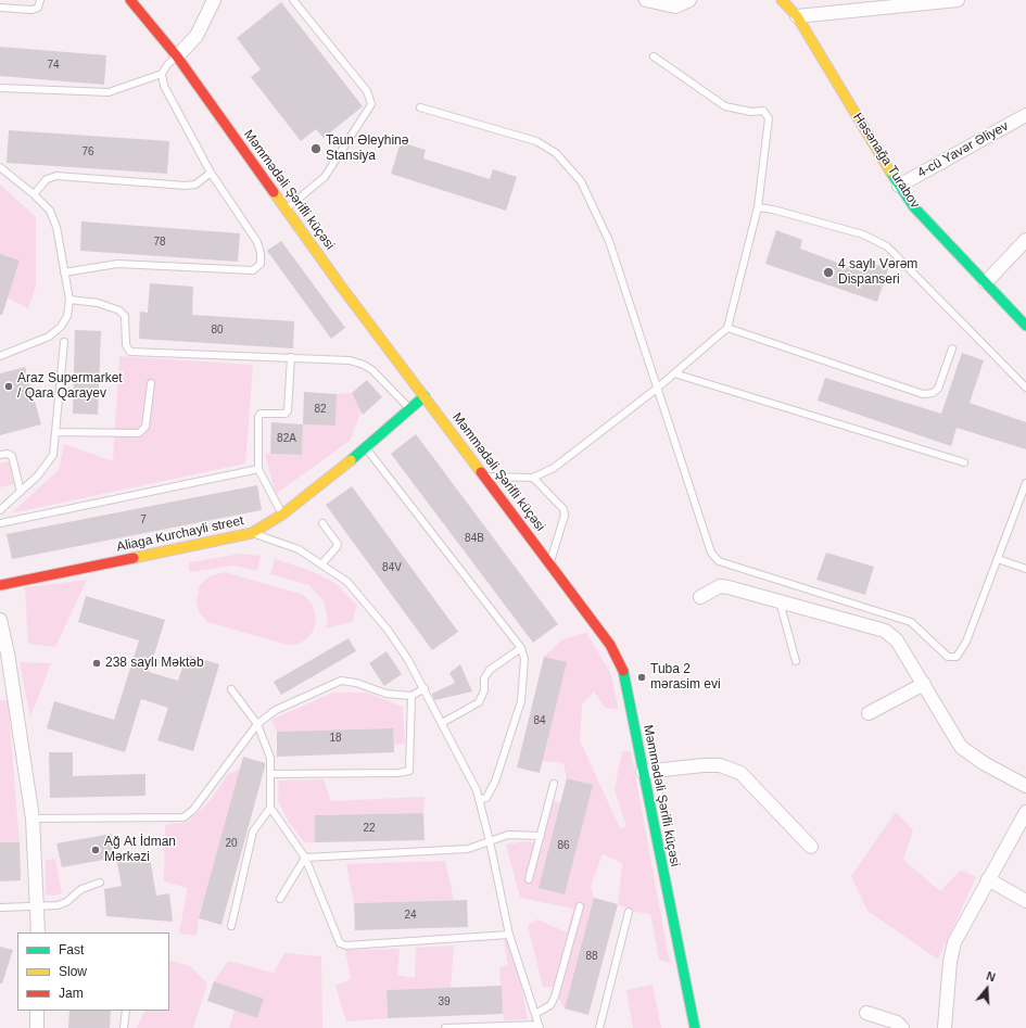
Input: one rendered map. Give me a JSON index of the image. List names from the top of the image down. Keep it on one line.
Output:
{"streets":{"street":["4-cü Yavər Əliyev","Həsənağa Turabov","Məmmədəli Şərifli küçəsi","Aliaga Kurchayli street"]},"crossings":[["4-cü Yavər Əliyev","Həsənağa Turabov"],["Məmmədəli Şərifli küçəsi","Aliaga Kurchayli street"]],"places":["Taun Əleyhinə Stansiya","4 saylı Vərəm Dispanseri","Araz Supermarket / Qara Qarayev","238 saylı Məktəb","Tuba 2 mərasim evi","Ağ At İdman Mərkəzi"],"house_numbers":["74","76","78","80","82","82A","7","84B","84V","84","18","22","20","86","24","88","39"],"legend":["Fast","Slow","Jam"],"north":"top"}
